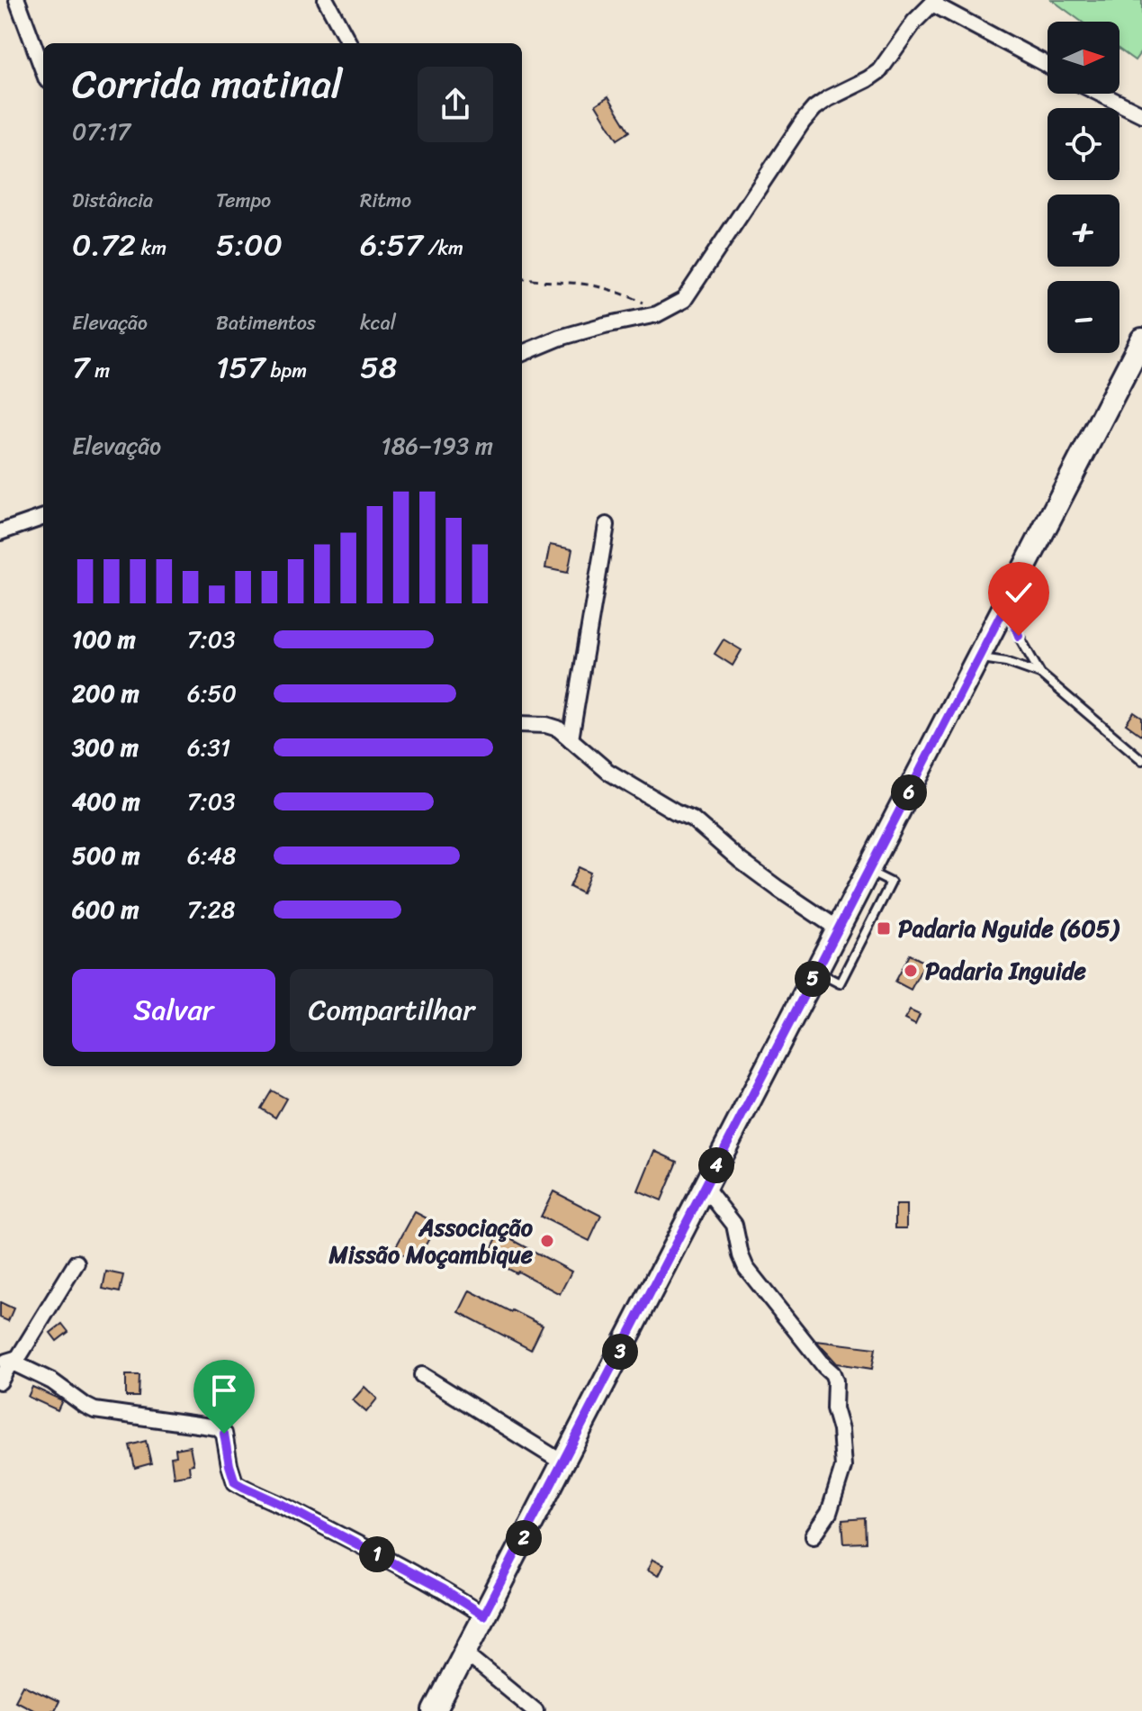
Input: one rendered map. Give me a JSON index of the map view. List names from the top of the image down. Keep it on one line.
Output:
{"places":{"transit":["Padaria Nguide (605)"],"other":["Padaria Inguide","Associação Missão Moçambique"]},"north":"right","page":{"map_buttons":["+","−"],"heading":["Corrida matinal","07:17"],"stats":[["Distância","0.72 km"],["Tempo","5:00"],["Ritmo","6:57 /km"],["Elevação","7 m"],["Batimentos","157 bpm"],["kcal","58"]],"chart":["Elevação","186–193 m"],"list":[{"name":"100 m","note":"7:03"},{"name":"200 m","note":"6:50"},{"name":"300 m","note":"6:31"},{"name":"400 m","note":"7:03"},{"name":"500 m","note":"6:48"},{"name":"600 m","note":"7:28"}],"pins":["6","5","4","3","2","1"],"buttons":["Salvar","Compartilhar"]}}
